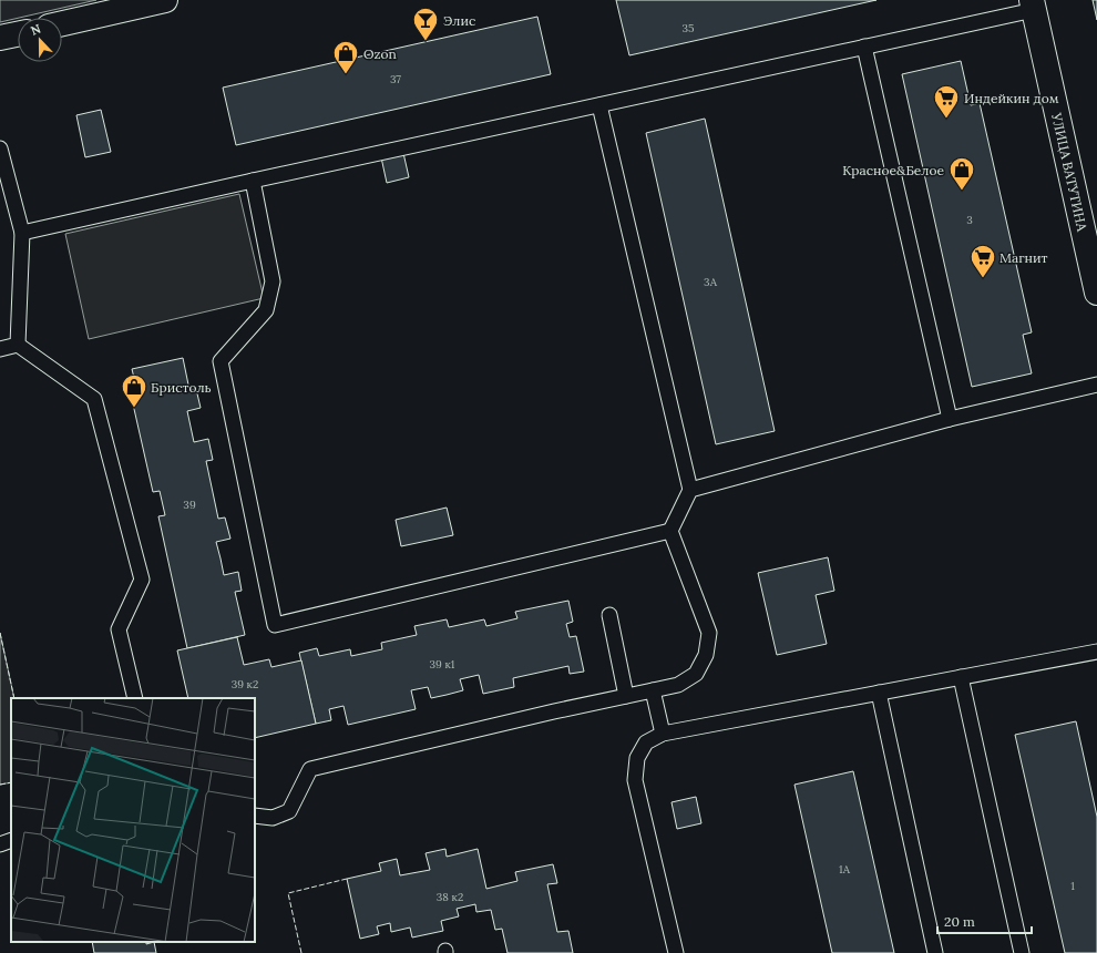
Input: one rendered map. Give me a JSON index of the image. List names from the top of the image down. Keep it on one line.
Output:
{"streets":{"street":["УЛИЦА ВАТУТИНА"]},"places":{"bar":["Элис"],"shop":["Ozon","Красное&Белое","Бристоль"],"supermarket":["Индейкин дом","Магнит"]},"house_numbers":["35","37","3","3А","39","39 к1","39 к2","1А","1","38 к2"],"scale_bar":"20 m","north":"top"}
